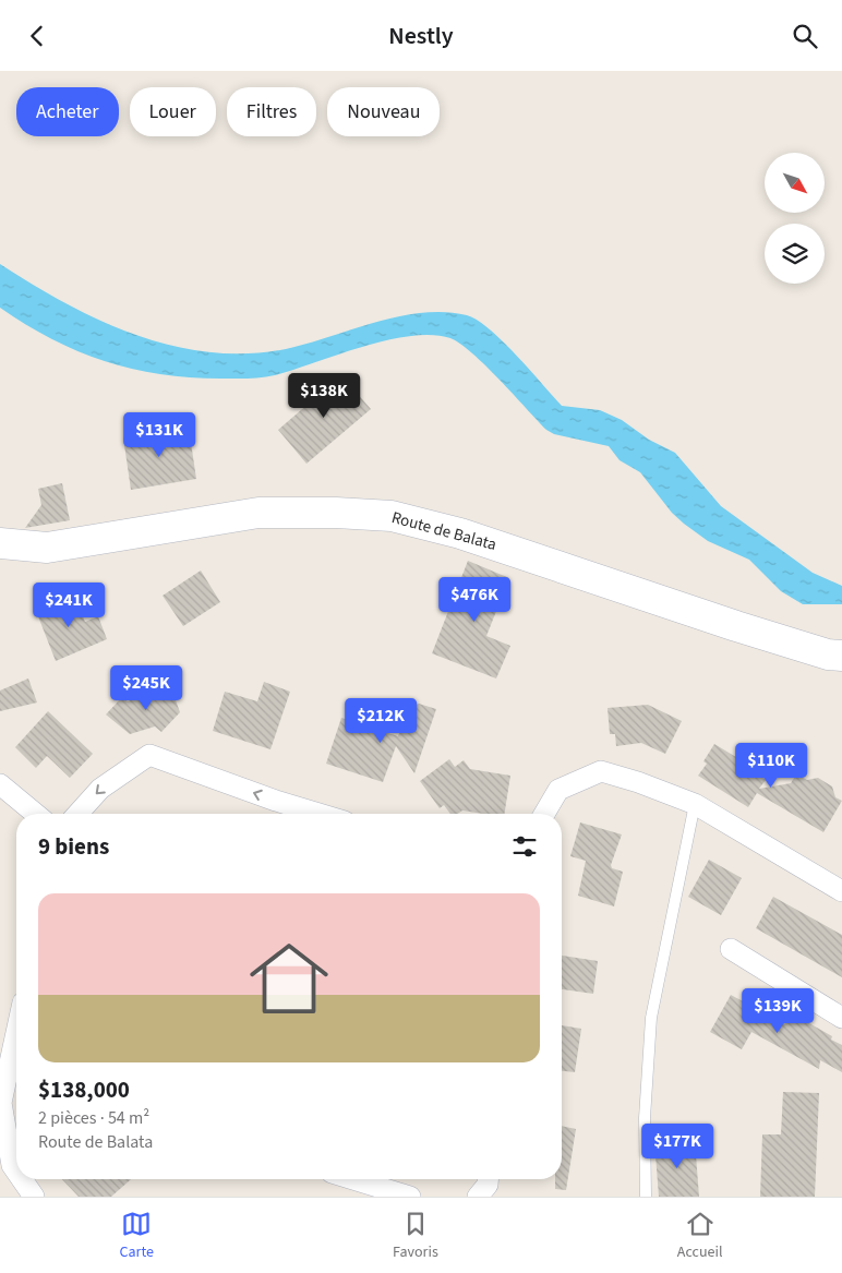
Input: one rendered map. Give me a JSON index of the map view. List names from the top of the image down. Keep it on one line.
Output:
{"streets":{"main road":["Route de Balata"]},"north":"bottom right","page":{"header":"Nestly","chip":["Acheter","Louer","Filtres","Nouveau"],"price":["$138K","$131K","$476K","$241K","$245K","$212K","$110K","$139K","$177K"],"heading":"9 biens","list":[{"name":"$138,000","note":"2 pièces · 54 m² · Route de Balata"}],"tabs":["Carte","Favoris","Accueil"]}}
